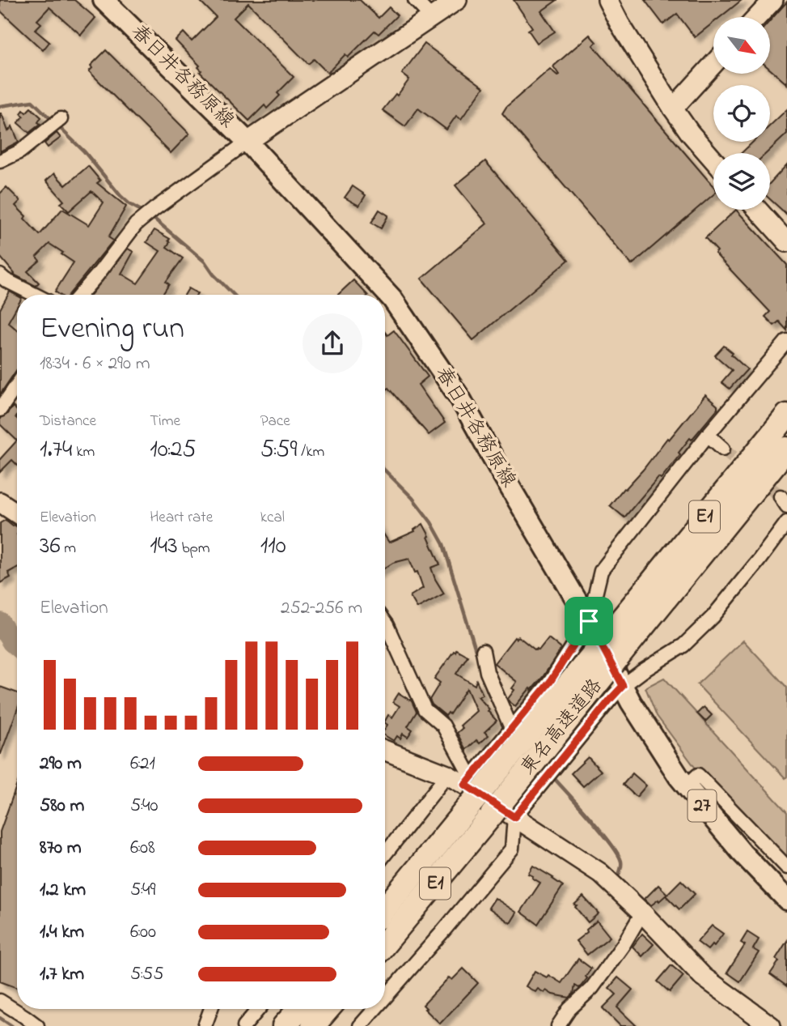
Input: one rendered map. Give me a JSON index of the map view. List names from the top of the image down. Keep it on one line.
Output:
{"streets":{"highway":["E1","東名高速道路"],"main road":["春日井各務原線","27"]},"north":"bottom right","page":{"heading":["Evening run","18:34 · 6 × 290 m"],"stats":[["Distance","1.74 km"],["Time","10:25"],["Pace","5:59 /km"],["Elevation","36 m"],["Heart rate","143 bpm"],["kcal","110"]],"chart":["Elevation","252–256 m"],"list":[{"name":"290 m","note":"6:21"},{"name":"580 m","note":"5:40"},{"name":"870 m","note":"6:08"},{"name":"1.2 km","note":"5:49"},{"name":"1.4 km","note":"6:00"},{"name":"1.7 km","note":"5:55"}]}}
